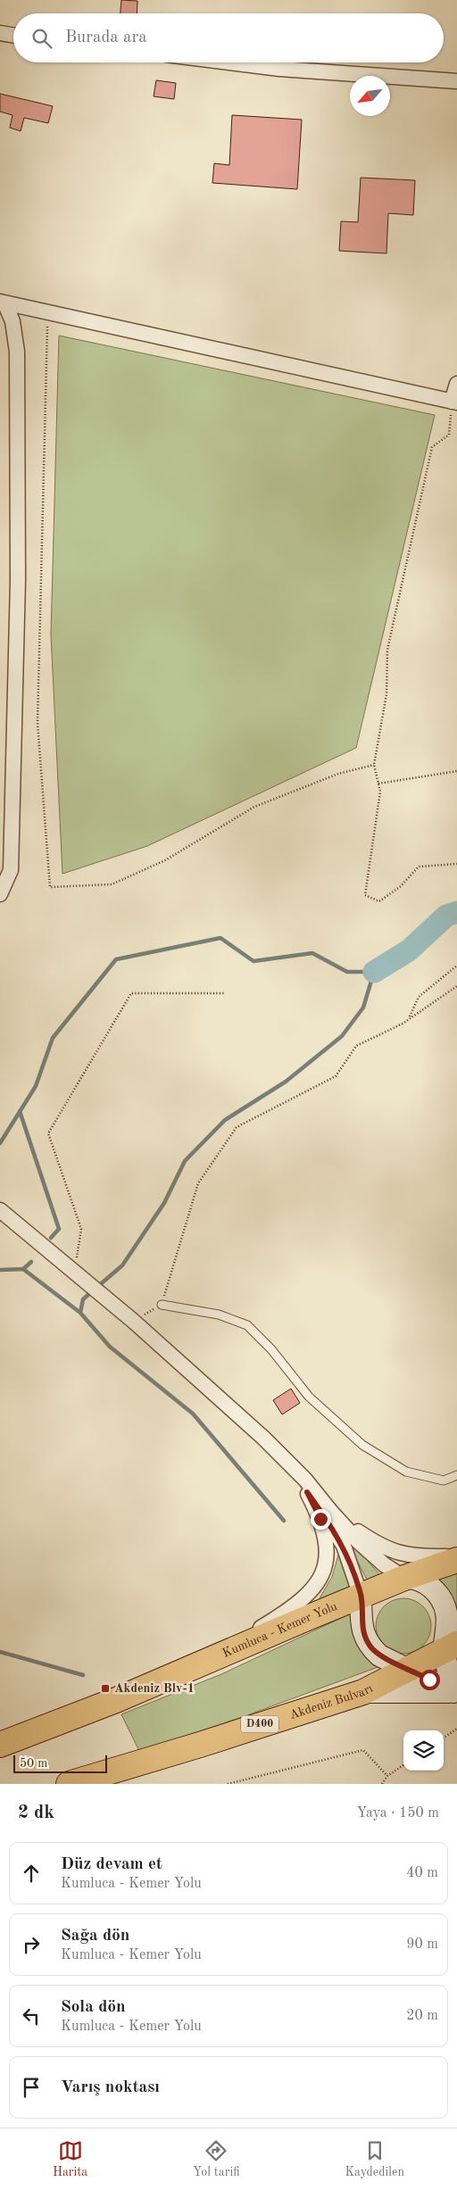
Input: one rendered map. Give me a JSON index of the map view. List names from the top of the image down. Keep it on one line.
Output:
{"streets":{"highway":["Kumluca - Kemer Yolu","Akdeniz Bulvarı","D400"]},"crossings":[["Kumluca - Kemer Yolu","Akdeniz Bulvarı"],["Kumluca - Kemer Yolu","D400"],["Akdeniz Bulvarı","D400"]],"places":{"transit":["Akdeniz Blv-1"]},"scale_bar":"50 m","north":"bottom left","page":{"search":"Burada ara","scale":"50 m","heading":["2 dk","Yaya · 150 m"],"list":[["Düz devam et","Kumluca - Kemer Yolu","40 m"],["Sağa dön","Kumluca - Kemer Yolu","90 m"],["Sola dön","Kumluca - Kemer Yolu","20 m"],"Varış noktası"],"nav":["Harita","Yol tarifi","Kaydedilen"]}}
